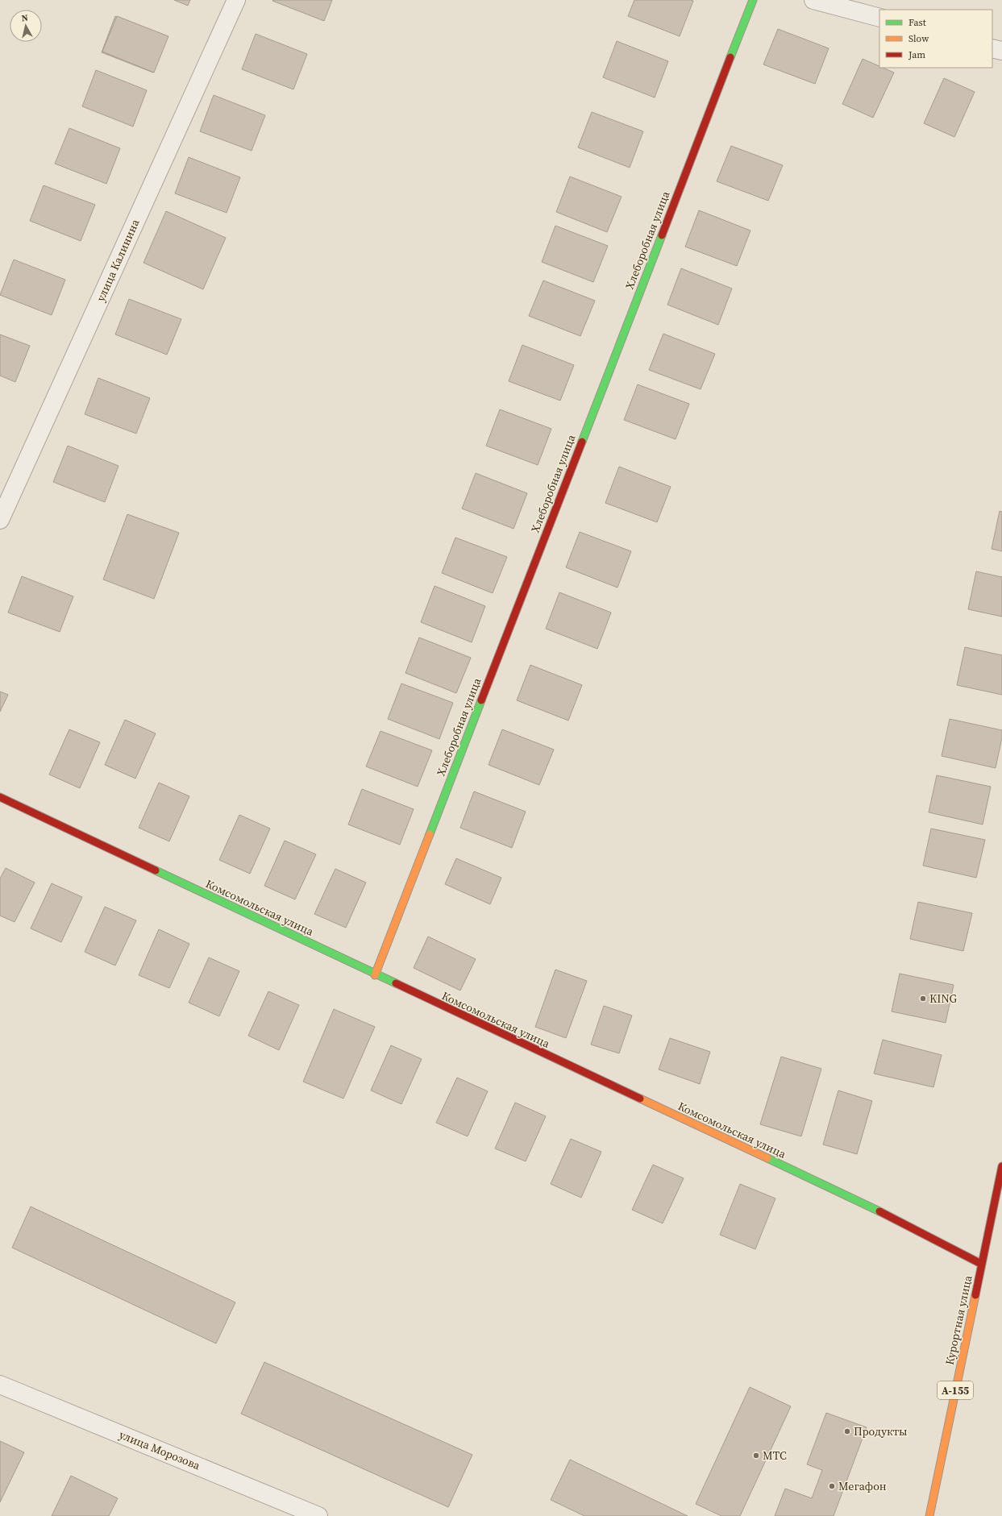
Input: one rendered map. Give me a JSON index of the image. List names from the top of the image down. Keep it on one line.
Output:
{"streets":{"street":["Хлеборобная улица","улица Калинина","Комсомольская улица","Курортная улица","А-155","улица Морозова"]},"crossings":[["Хлеборобная улица","Комсомольская улица"],["Комсомольская улица","Курортная улица"]],"places":["KING","Продукты","МТС","Мегафон"],"legend":["Fast","Slow","Jam"],"north":"top"}
